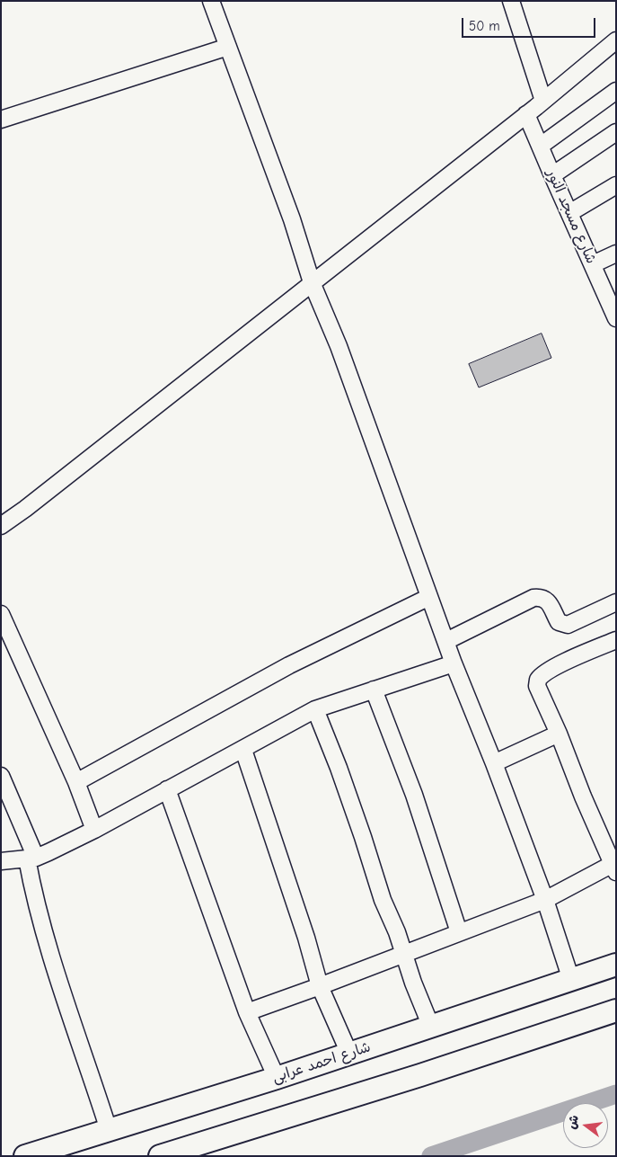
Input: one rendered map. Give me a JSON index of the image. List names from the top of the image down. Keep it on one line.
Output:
{"streets":{"main road":["شارع احمد عرابى"],"street":["شارع مسجد النور"]},"scale_bar":"50 m","north":"left"}
